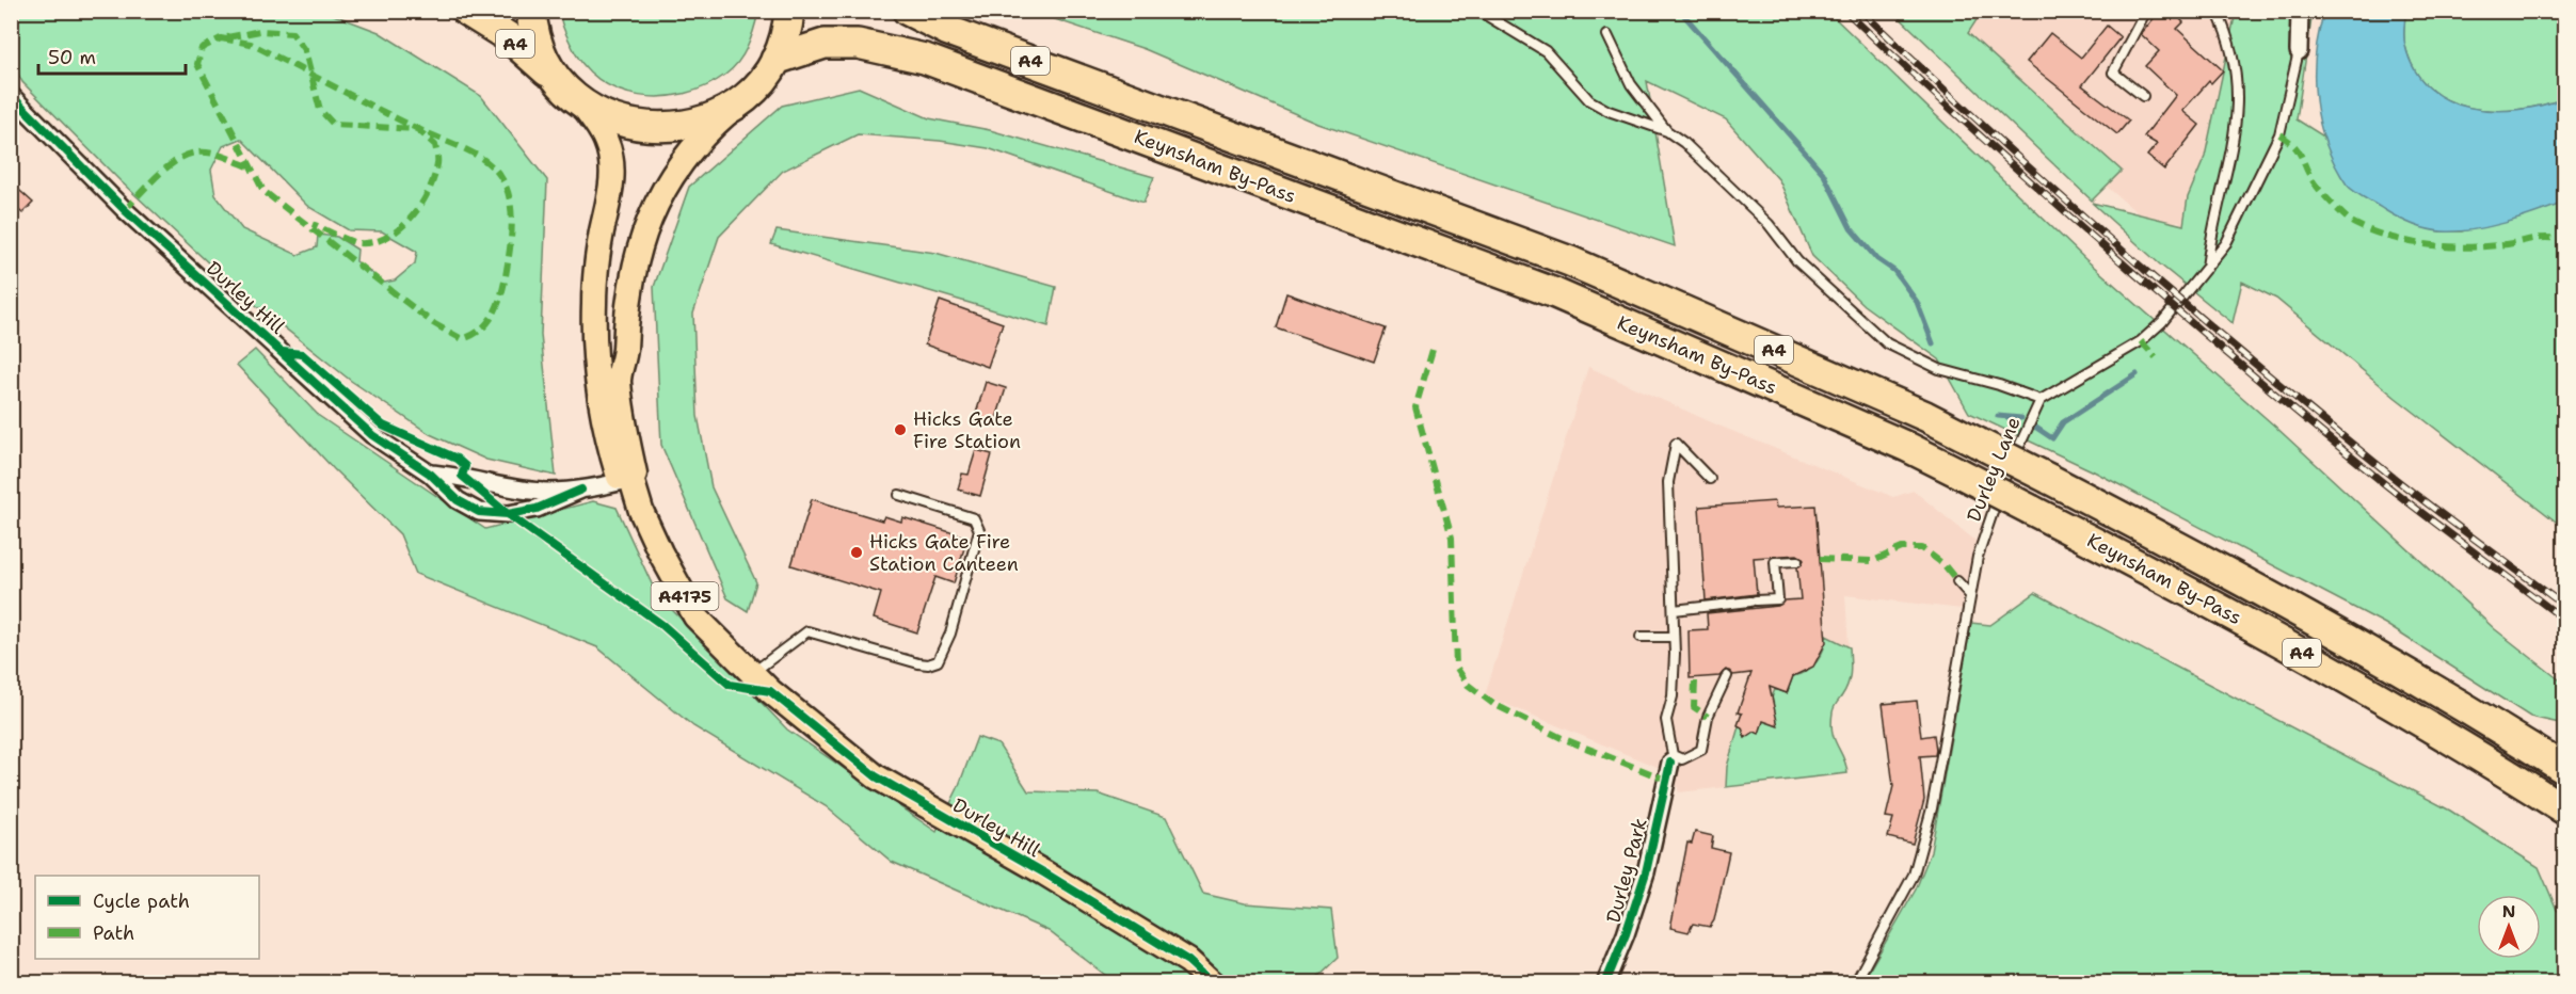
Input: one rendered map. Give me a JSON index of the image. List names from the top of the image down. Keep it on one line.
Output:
{"streets":{"highway":["A4","Keynsham By-Pass"],"main road":["Durley Hill","A4175"],"street":["Durley Park"],"lane":["Durley Lane"]},"crossings":[["A4","A4175"],["Durley Hill","A4175"]],"places":["Hicks Gate Fire Station","Hicks Gate Fire Station Canteen"],"legend":["Cycle path","Path"],"scale_bar":"50 m","north":"top"}
